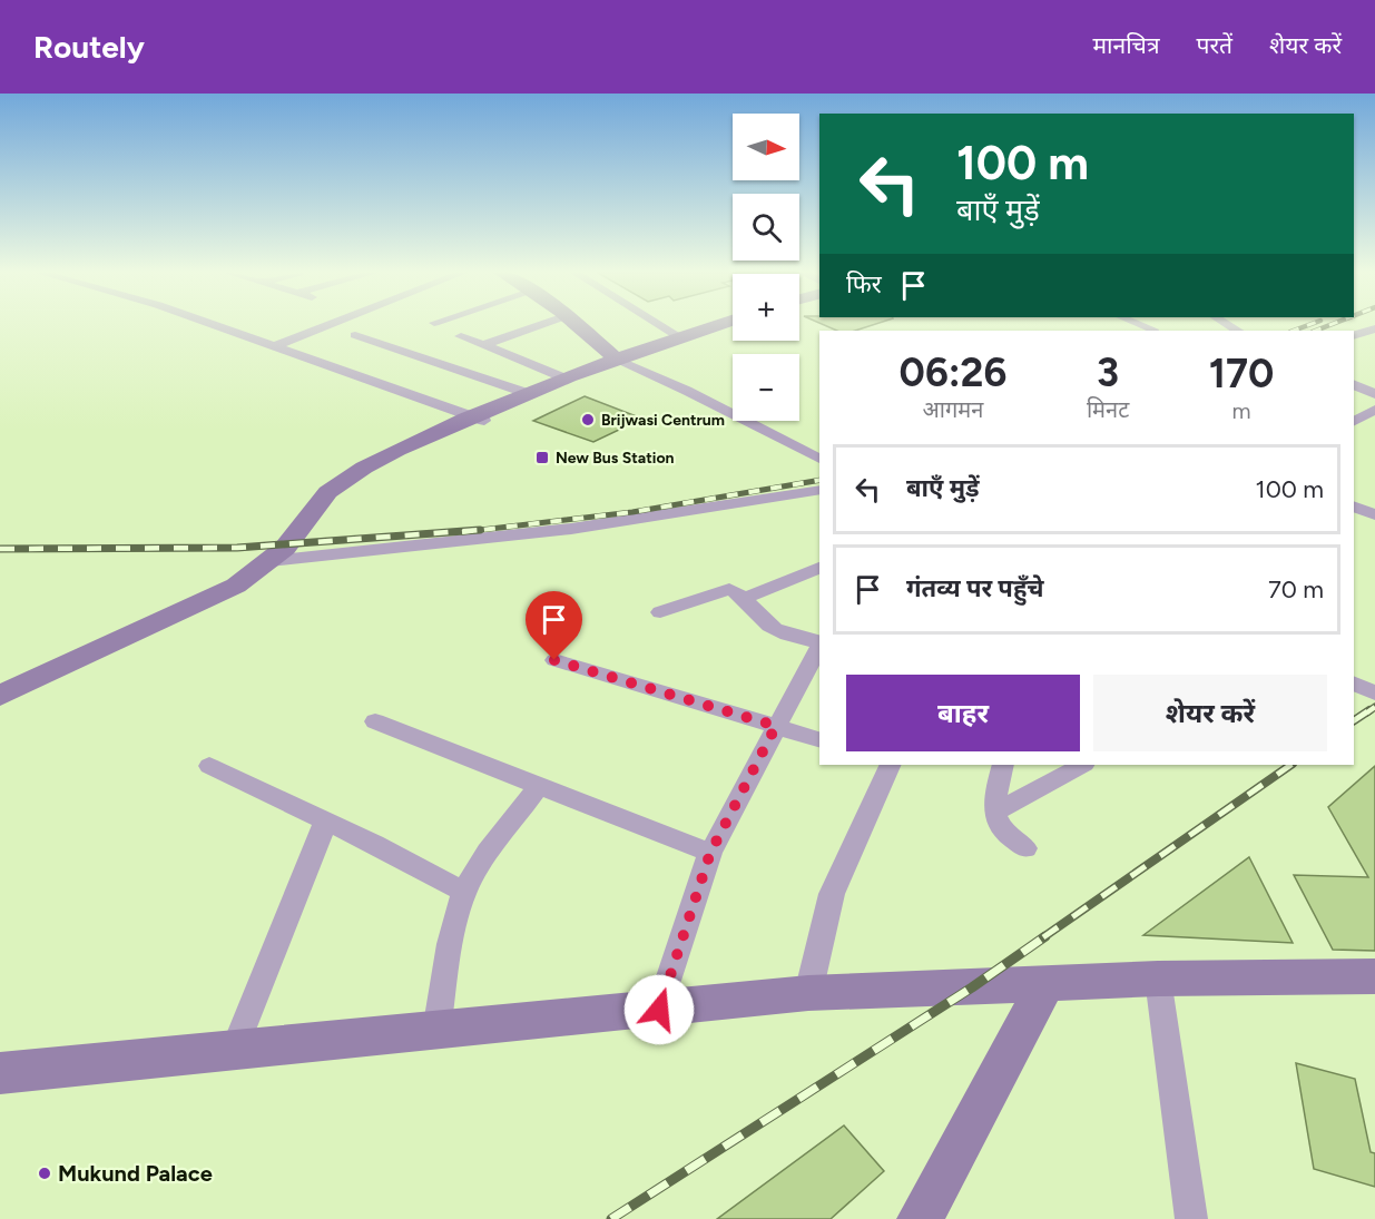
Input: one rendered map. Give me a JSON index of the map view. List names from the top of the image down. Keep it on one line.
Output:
{"places":{"other":["Brijwasi Centrum","Mukund Palace"],"transit":["New Bus Station"]},"north":"right","page":{"header":"Routely","nav":["मानचित्र","परतें","शेयर करें"],"map_buttons":["+","−"],"turn":["100 m","बाएँ मुड़ें"],"then":"फिर","eta":["06:26","आगमन","3","मिनट","170","m"],"list":[{"name":"बाएँ मुड़ें","value":"100 m"},{"name":"गंतव्य पर पहुँचे","value":"70 m"}],"buttons":["बाहर","शेयर करें"]}}
